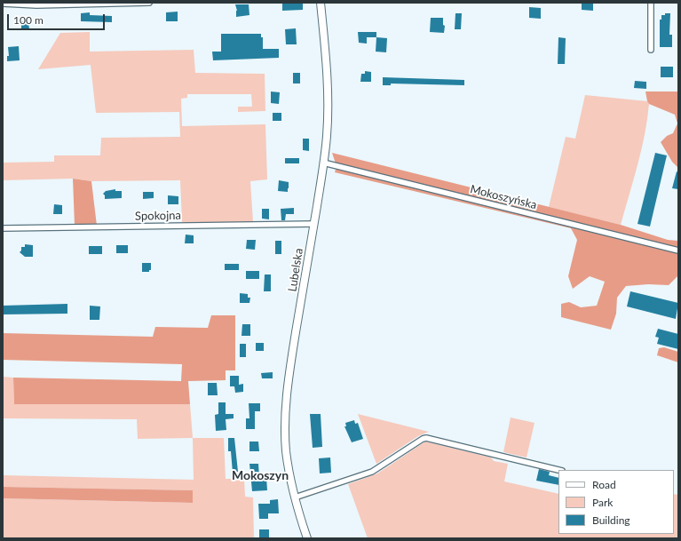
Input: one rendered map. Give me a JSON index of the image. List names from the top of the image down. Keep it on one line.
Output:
{"streets":{"main road":["Lubelska"],"street":["Mokoszyńska","Spokojna"]},"crossings":[["Mokoszyńska","Lubelska"],["Spokojna","Lubelska"]],"districts":["Mokoszyn"],"legend":["Road","Park","Building"],"scale_bar":"100 m"}
